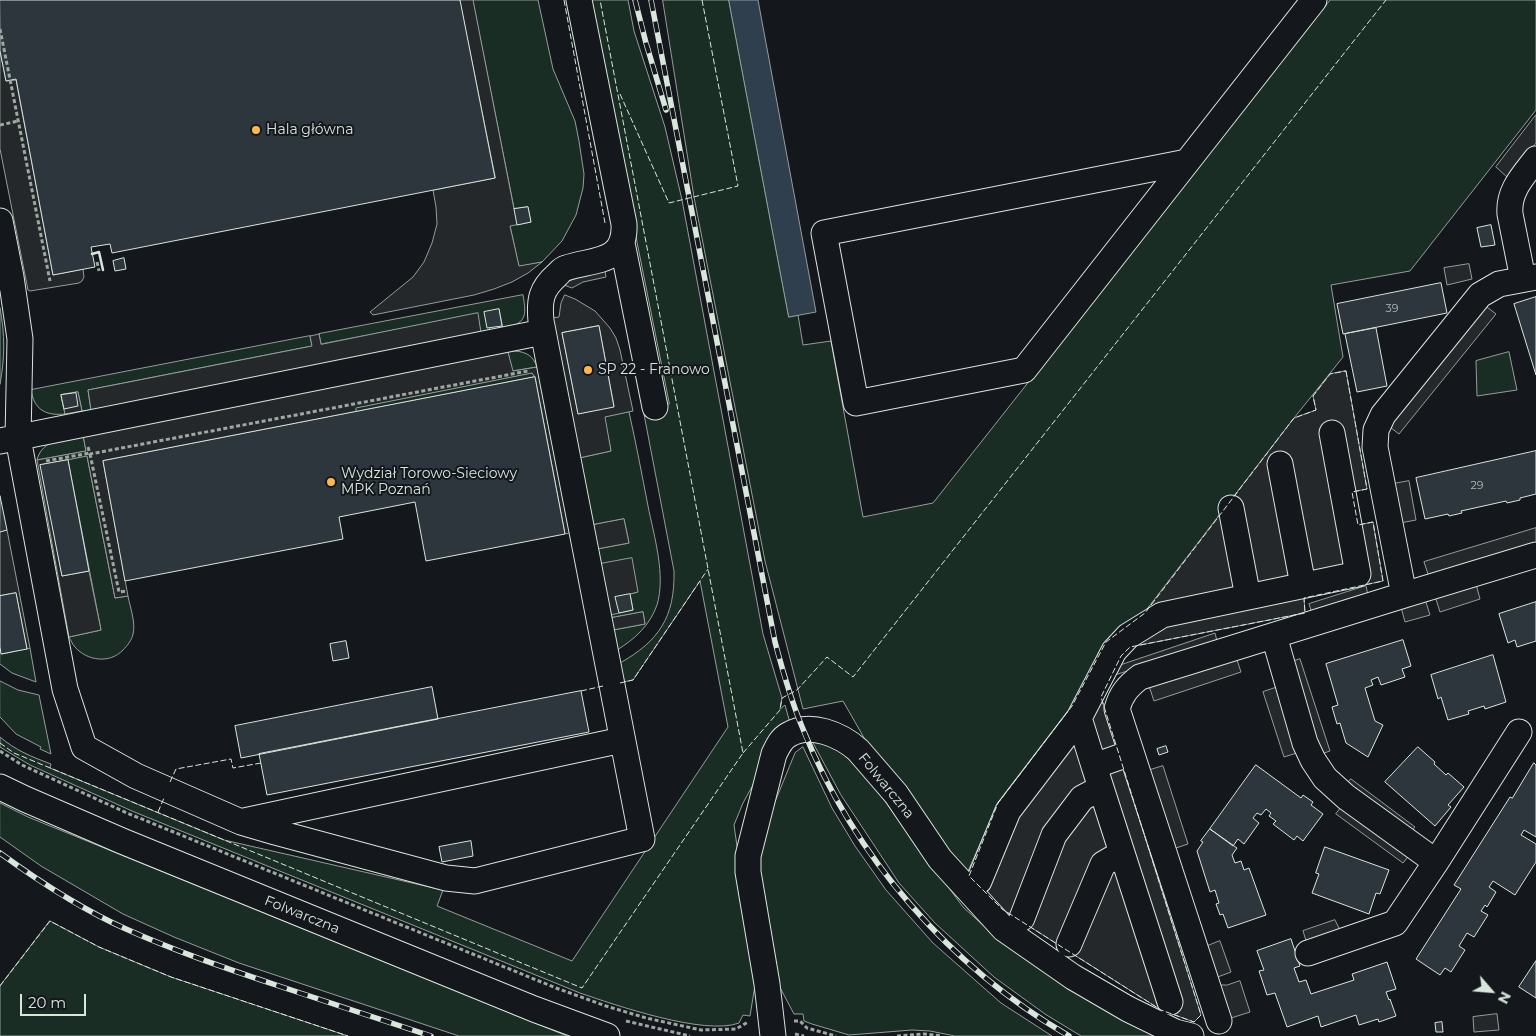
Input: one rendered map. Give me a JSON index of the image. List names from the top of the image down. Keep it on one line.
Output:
{"streets":{"street":["Folwarczna"]},"places":["Hala główna","SP 22 - Franowo","Wydział Torowo-Sieciowy MPK Poznań"],"house_numbers":["39","29"],"scale_bar":"20 m","north":"bottom right"}
